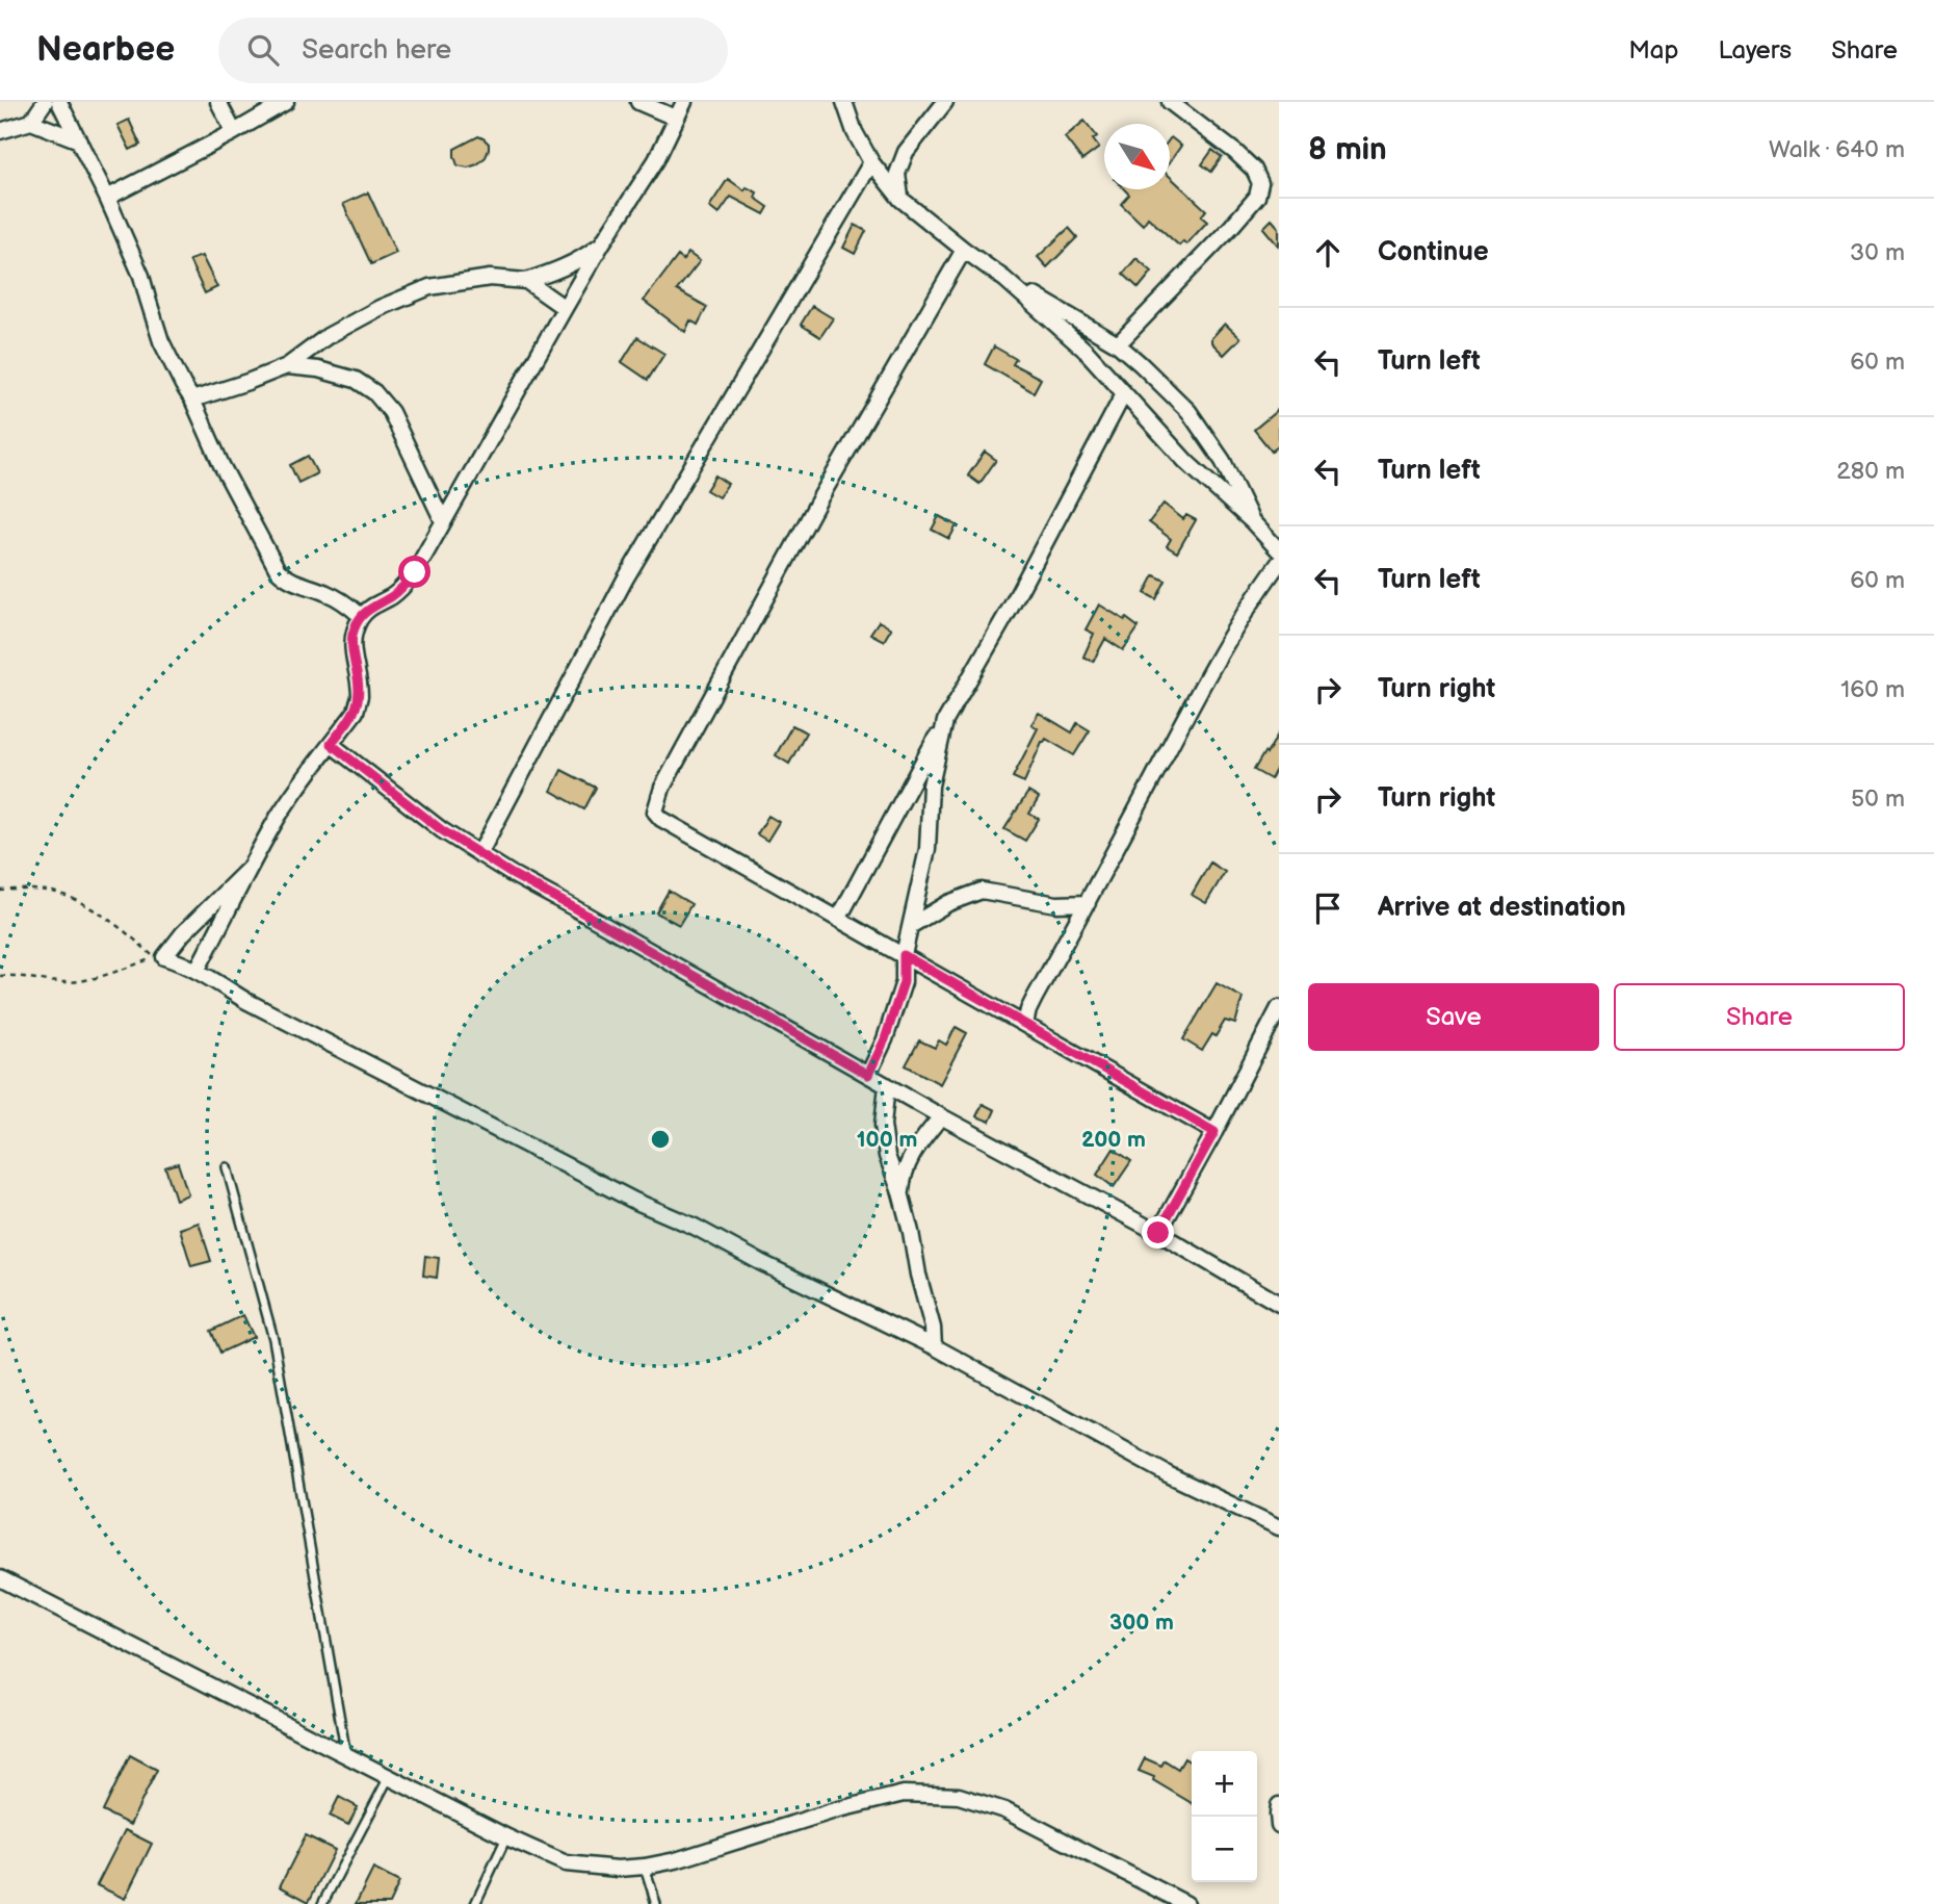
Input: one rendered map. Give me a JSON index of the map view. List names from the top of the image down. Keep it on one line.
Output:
{"north":"bottom right","page":{"header":"Nearbee","search":"Search here","nav":["Map","Layers","Share"],"heading":["8 min","Walk · 640 m"],"list":[["Continue","30 m"],["Turn left","60 m"],["Turn left","280 m"],["Turn left","60 m"],["Turn right","160 m"],["Turn right","50 m"],"Arrive at destination"],"buttons":["Save","Share"],"map_buttons":["+","−"]},"rings":["100 m","200 m","300 m"]}
